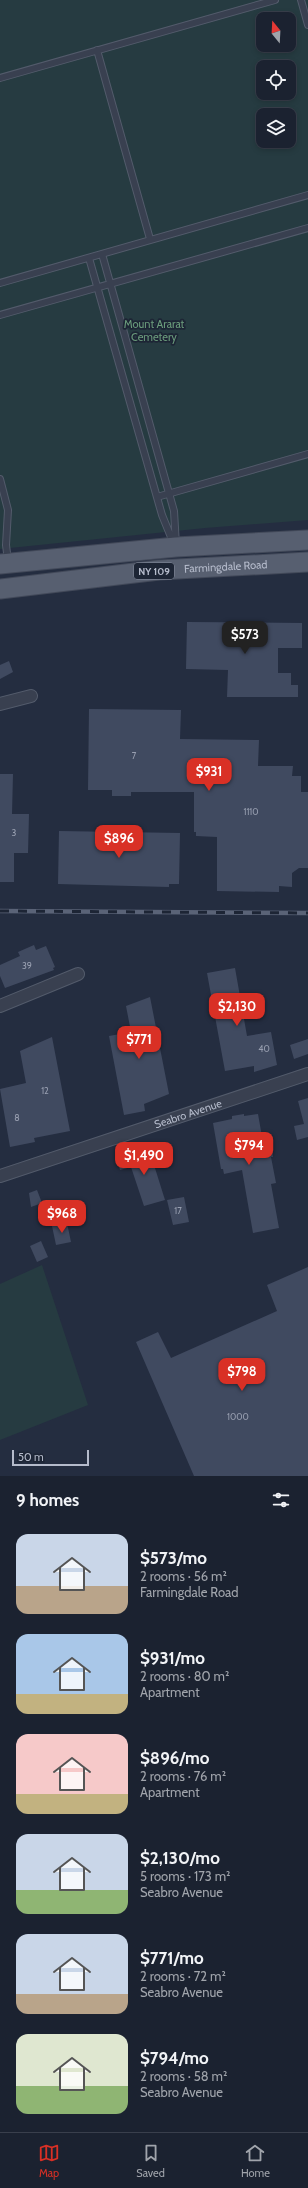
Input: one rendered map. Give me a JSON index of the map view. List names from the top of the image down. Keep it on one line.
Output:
{"streets":{"main road":["Farmingdale Road","NY 109"],"street":["Seabro Avenue"]},"parks":["Mount Ararat Cemetery"],"house_numbers":["7","1110","3","39","40","12","8","17","1000"],"scale_bar":"50 m","north":"top","page":{"price":["$573","$931","$896","$2,130","$771","$794","$1,490","$968","$798"],"scale":"50 m","heading":"9 homes","list":[{"name":"$573/mo","note":"2 rooms · 56 m² · Farmingdale Road"},{"name":"$931/mo","note":"2 rooms · 80 m² · Apartment"},{"name":"$896/mo","note":"2 rooms · 76 m² · Apartment"},{"name":"$2,130/mo","note":"5 rooms · 173 m² · Seabro Avenue"},{"name":"$771/mo","note":"2 rooms · 72 m² · Seabro Avenue"},{"name":"$794/mo","note":"2 rooms · 58 m² · Seabro Avenue"}],"tabs":["Map","Saved","Home"]}}
